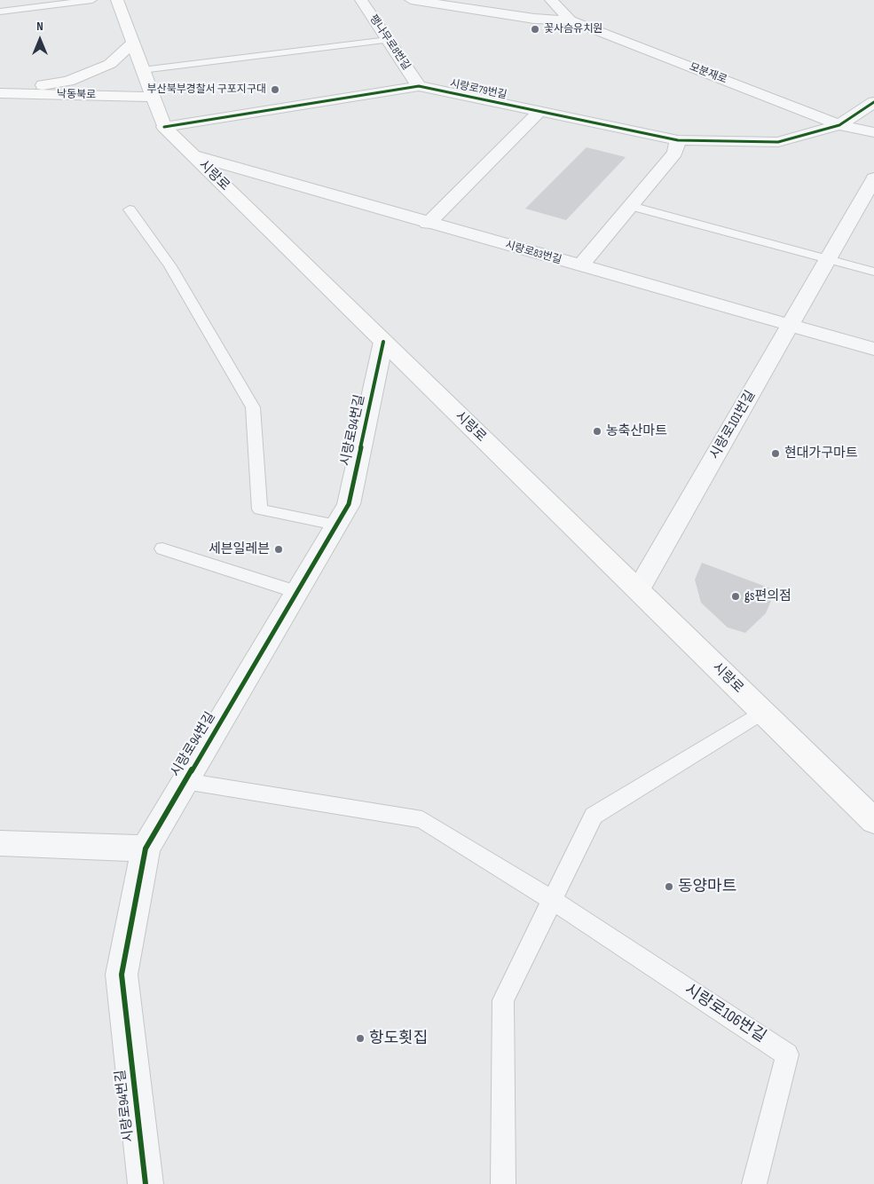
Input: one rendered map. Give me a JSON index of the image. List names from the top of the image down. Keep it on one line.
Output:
{"streets":{"main road":["낙동북로","시랑로"],"street":["팽나무로8번길","모분재로","시랑로79번길","시랑로83번길","시랑로101번길","시랑로94번길"],"lane":["시랑로106번길"]},"crossings":[["팽나무로8번길","시랑로79번길"],["모분재로","시랑로79번길"],["시랑로79번길","시랑로"],["낙동북로","시랑로"],["시랑로","시랑로83번길"],["시랑로","시랑로101번길"],["시랑로","시랑로94번길"],["시랑로83번길","시랑로101번길"]],"places":["꽃사슴유치원","부산북부경찰서 구포지구대","농축산마트","현대가구마트","세븐일레븐","gs편의점","동양마트","항도횟집"],"north":"top"}
